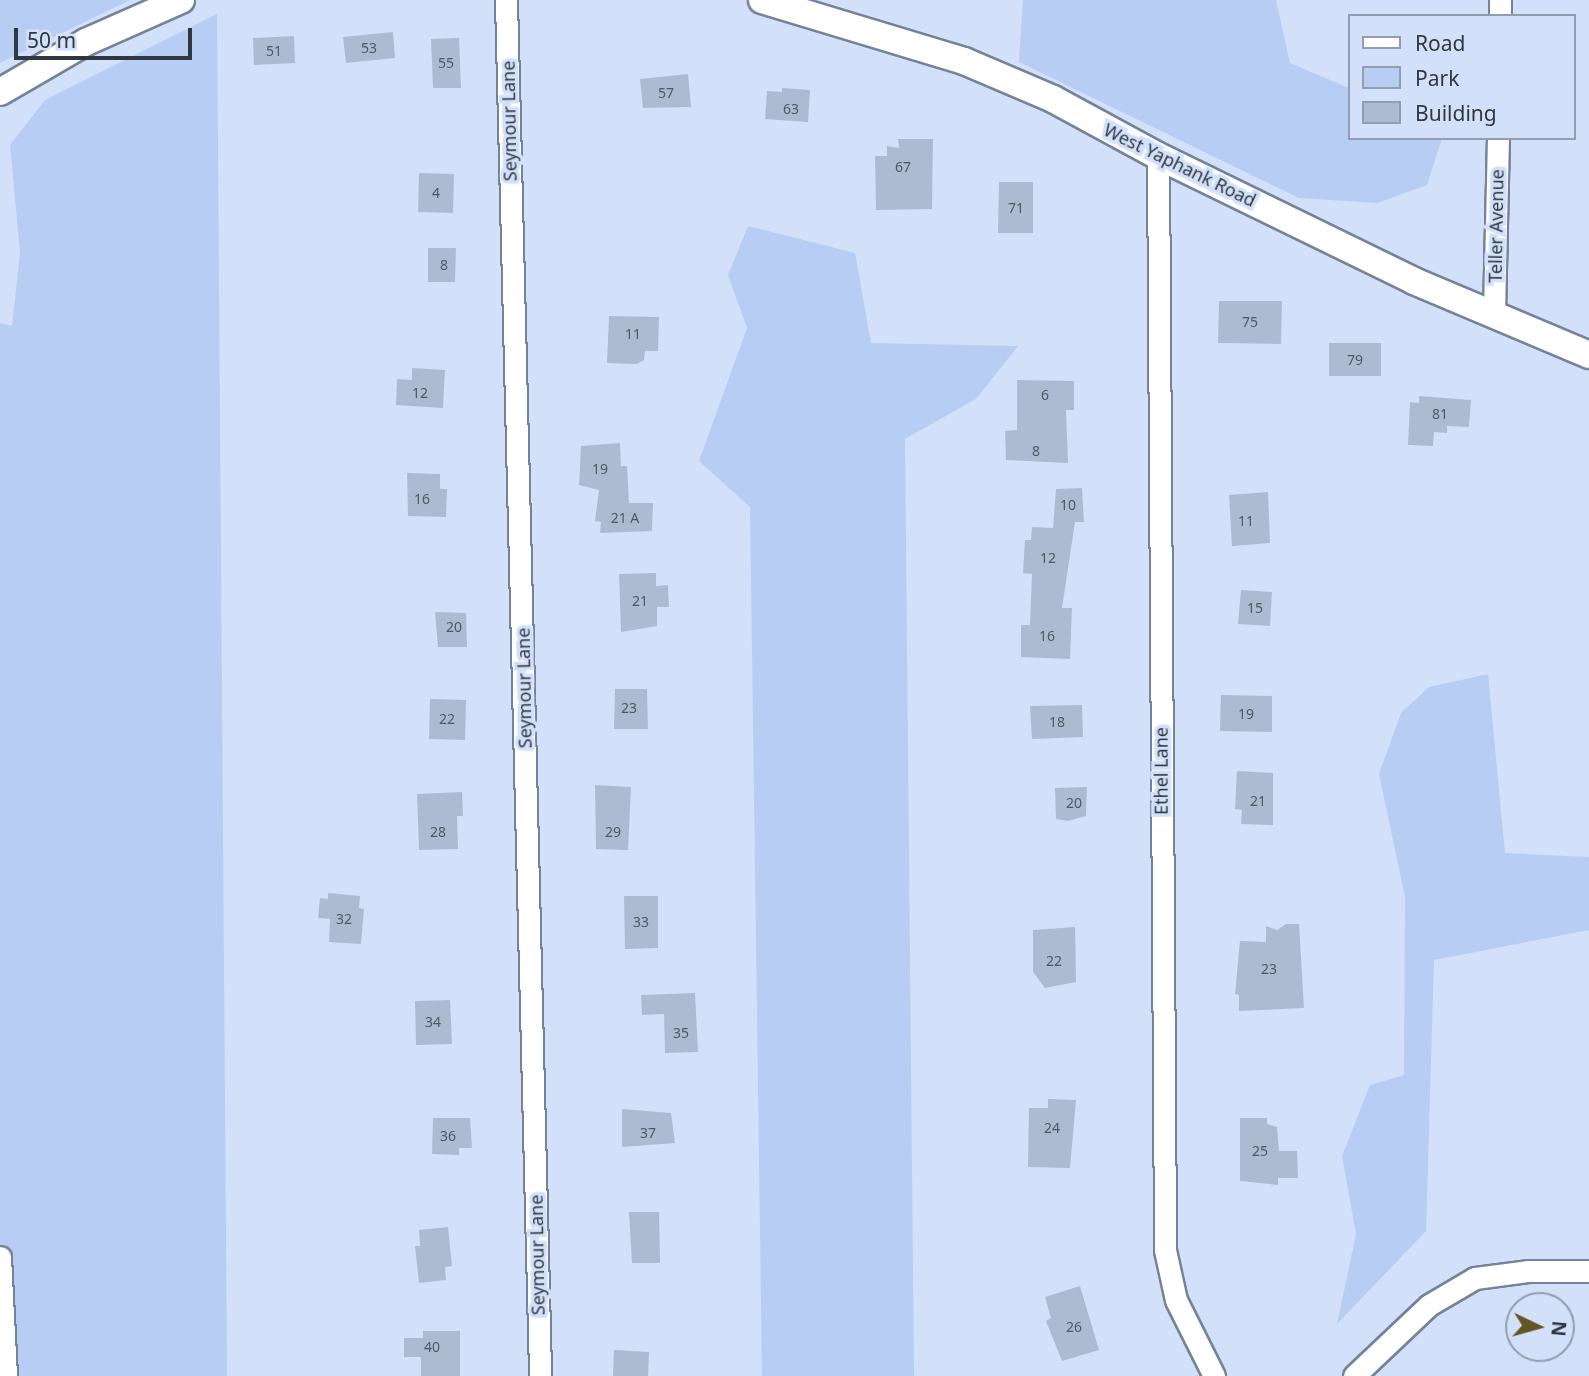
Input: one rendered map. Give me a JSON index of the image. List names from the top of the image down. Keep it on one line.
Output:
{"streets":{"street":["Seymour Lane","West Yaphank Road","Teller Avenue","Ethel Lane"]},"crossings":[["West Yaphank Road","Teller Avenue"],["West Yaphank Road","Ethel Lane"]],"house_numbers":["53","51","55","57","63","67","4","71","8","75","11","79","12","6","81","8","19","16","10","21 A","11","12","21","15","20","16","23","19","22","18","21","20","28","29","32","33","22","23","34","35","24","37","36","25","26","40"],"legend":["Road","Park","Building"],"scale_bar":"50 m","north":"right"}
